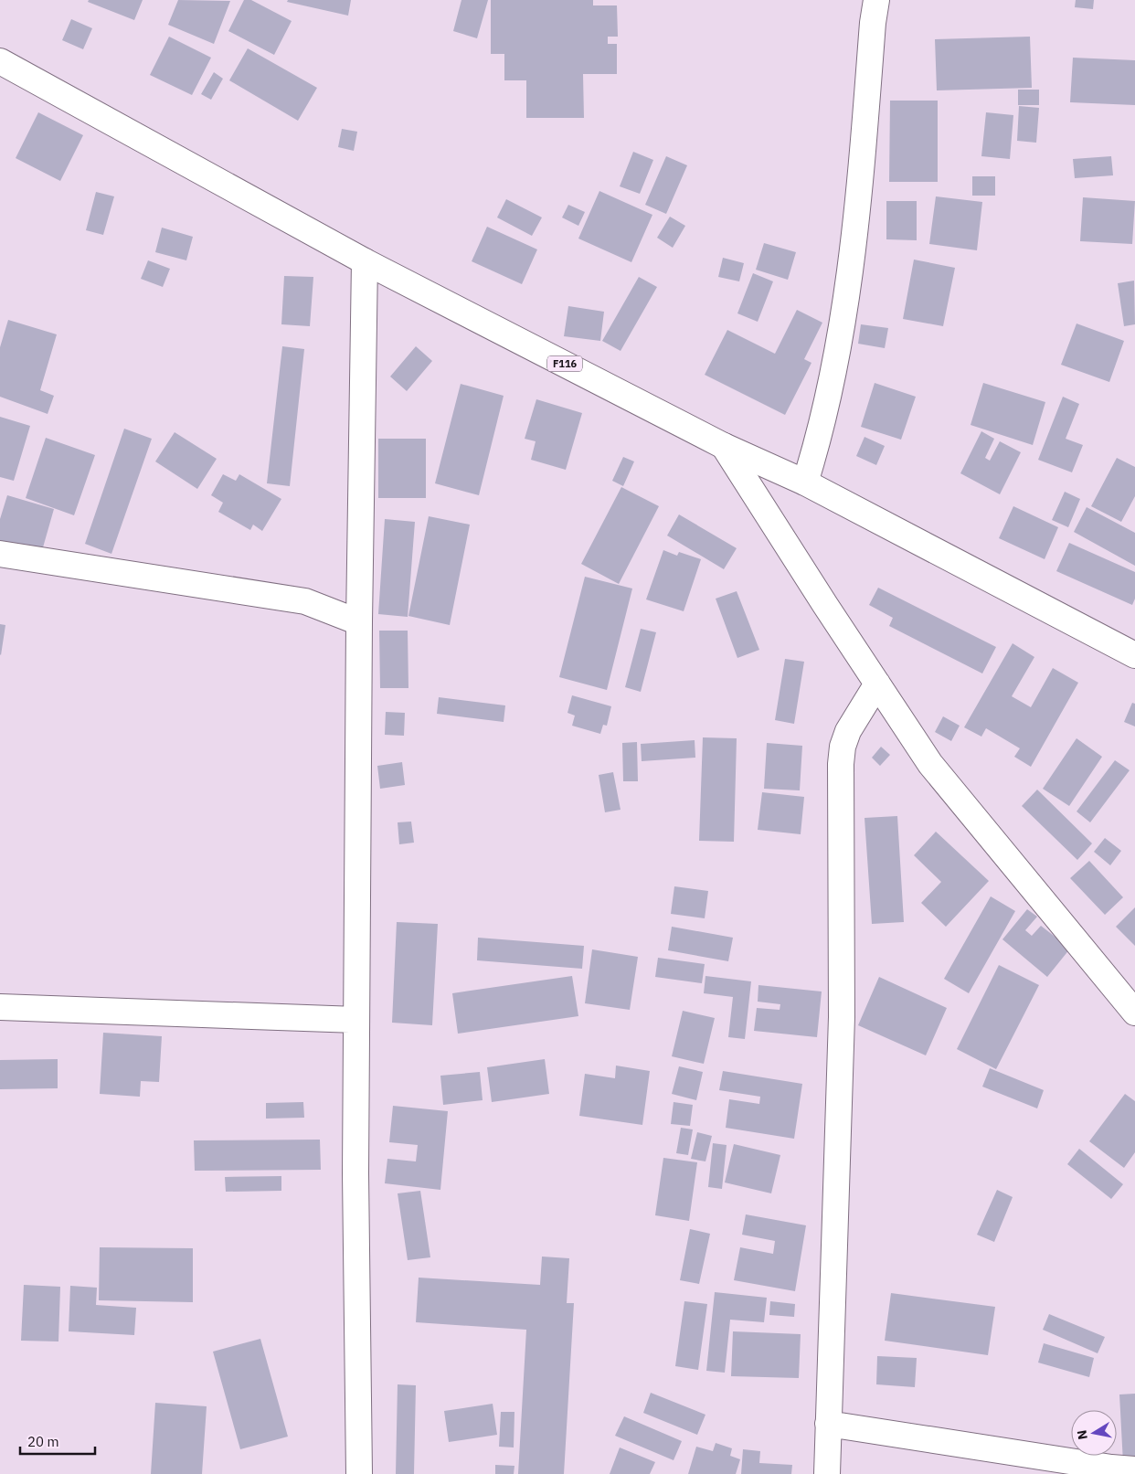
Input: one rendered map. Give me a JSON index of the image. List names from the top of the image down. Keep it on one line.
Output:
{"streets":{"street":["F116"]},"scale_bar":"20 m","north":"left"}
